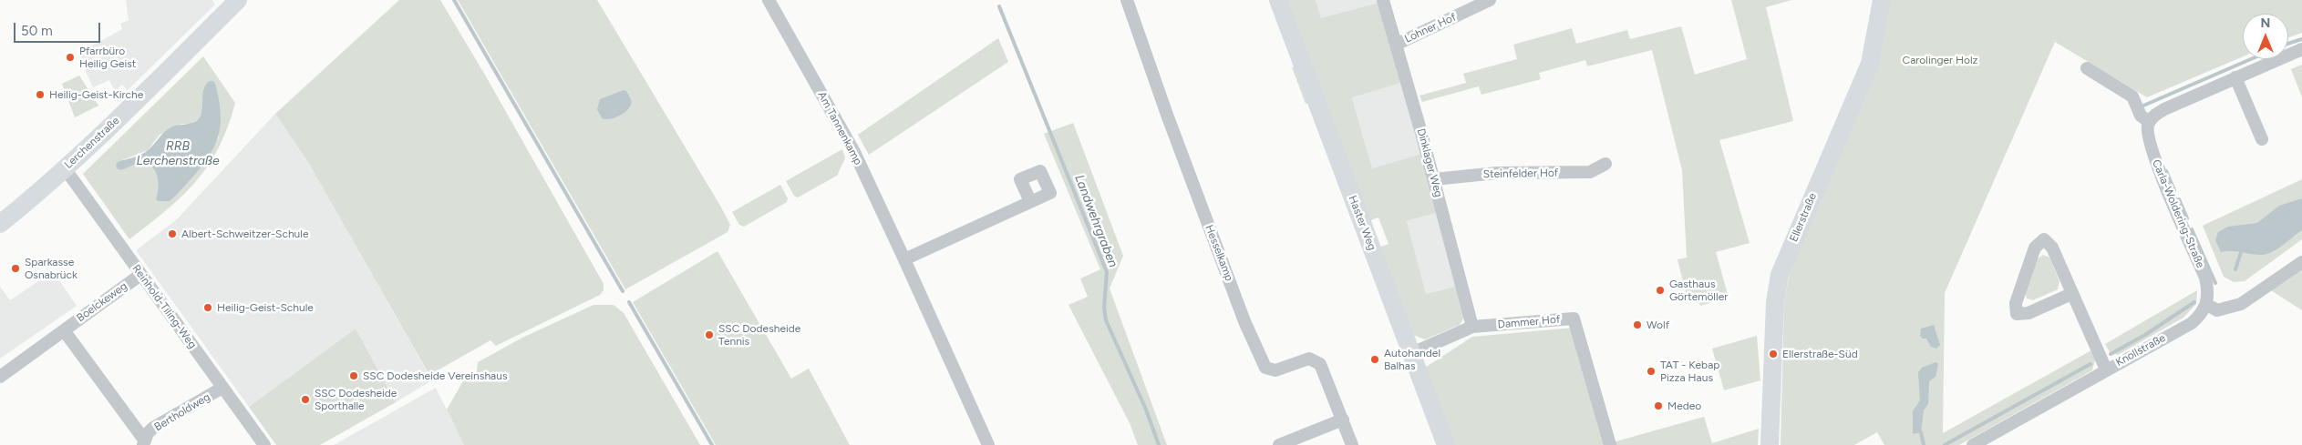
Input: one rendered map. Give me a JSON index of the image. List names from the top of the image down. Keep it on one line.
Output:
{"streets":{"street":["Lohner Hof","Am Tannenkamp","Lerchenstraße","Dinklager Weg","Steinfelder Hof","Carla-Woldering-Straße","Ellerstraße","Haster Weg","Hesselkamp","Boelckeweg","Reinhold-Tiling-Weg","Dammer Hof","Knollstraße","Bertholdweg"]},"crossings":[["Lohner Hof","Dinklager Weg"],["Lerchenstraße","Reinhold-Tiling-Weg"],["Dinklager Weg","Steinfelder Hof"],["Dinklager Weg","Dammer Hof"],["Carla-Woldering-Straße","Knollstraße"],["Haster Weg","Dammer Hof"],["Boelckeweg","Reinhold-Tiling-Weg"],["Boelckeweg","Bertholdweg"],["Reinhold-Tiling-Weg","Bertholdweg"]],"water":["RRB Lerchenstraße","Landwehrgraben"],"parks":["Carolinger Holz"],"places":["Pfarrbüro Heilig Geist","Heilig-Geist-Kirche","Albert-Schweitzer-Schule","Sparkasse Osnabrück","Gasthaus Görtemöller","Heilig-Geist-Schule","Wolf","SSC Dodesheide Tennis","Ellerstraße-Süd","Autohandel Balhas","TAT - Kebap Pizza Haus","SSC Dodesheide Vereinshaus","SSC Dodesheide Sporthalle","Medeo"],"scale_bar":"50 m","north":"top"}
